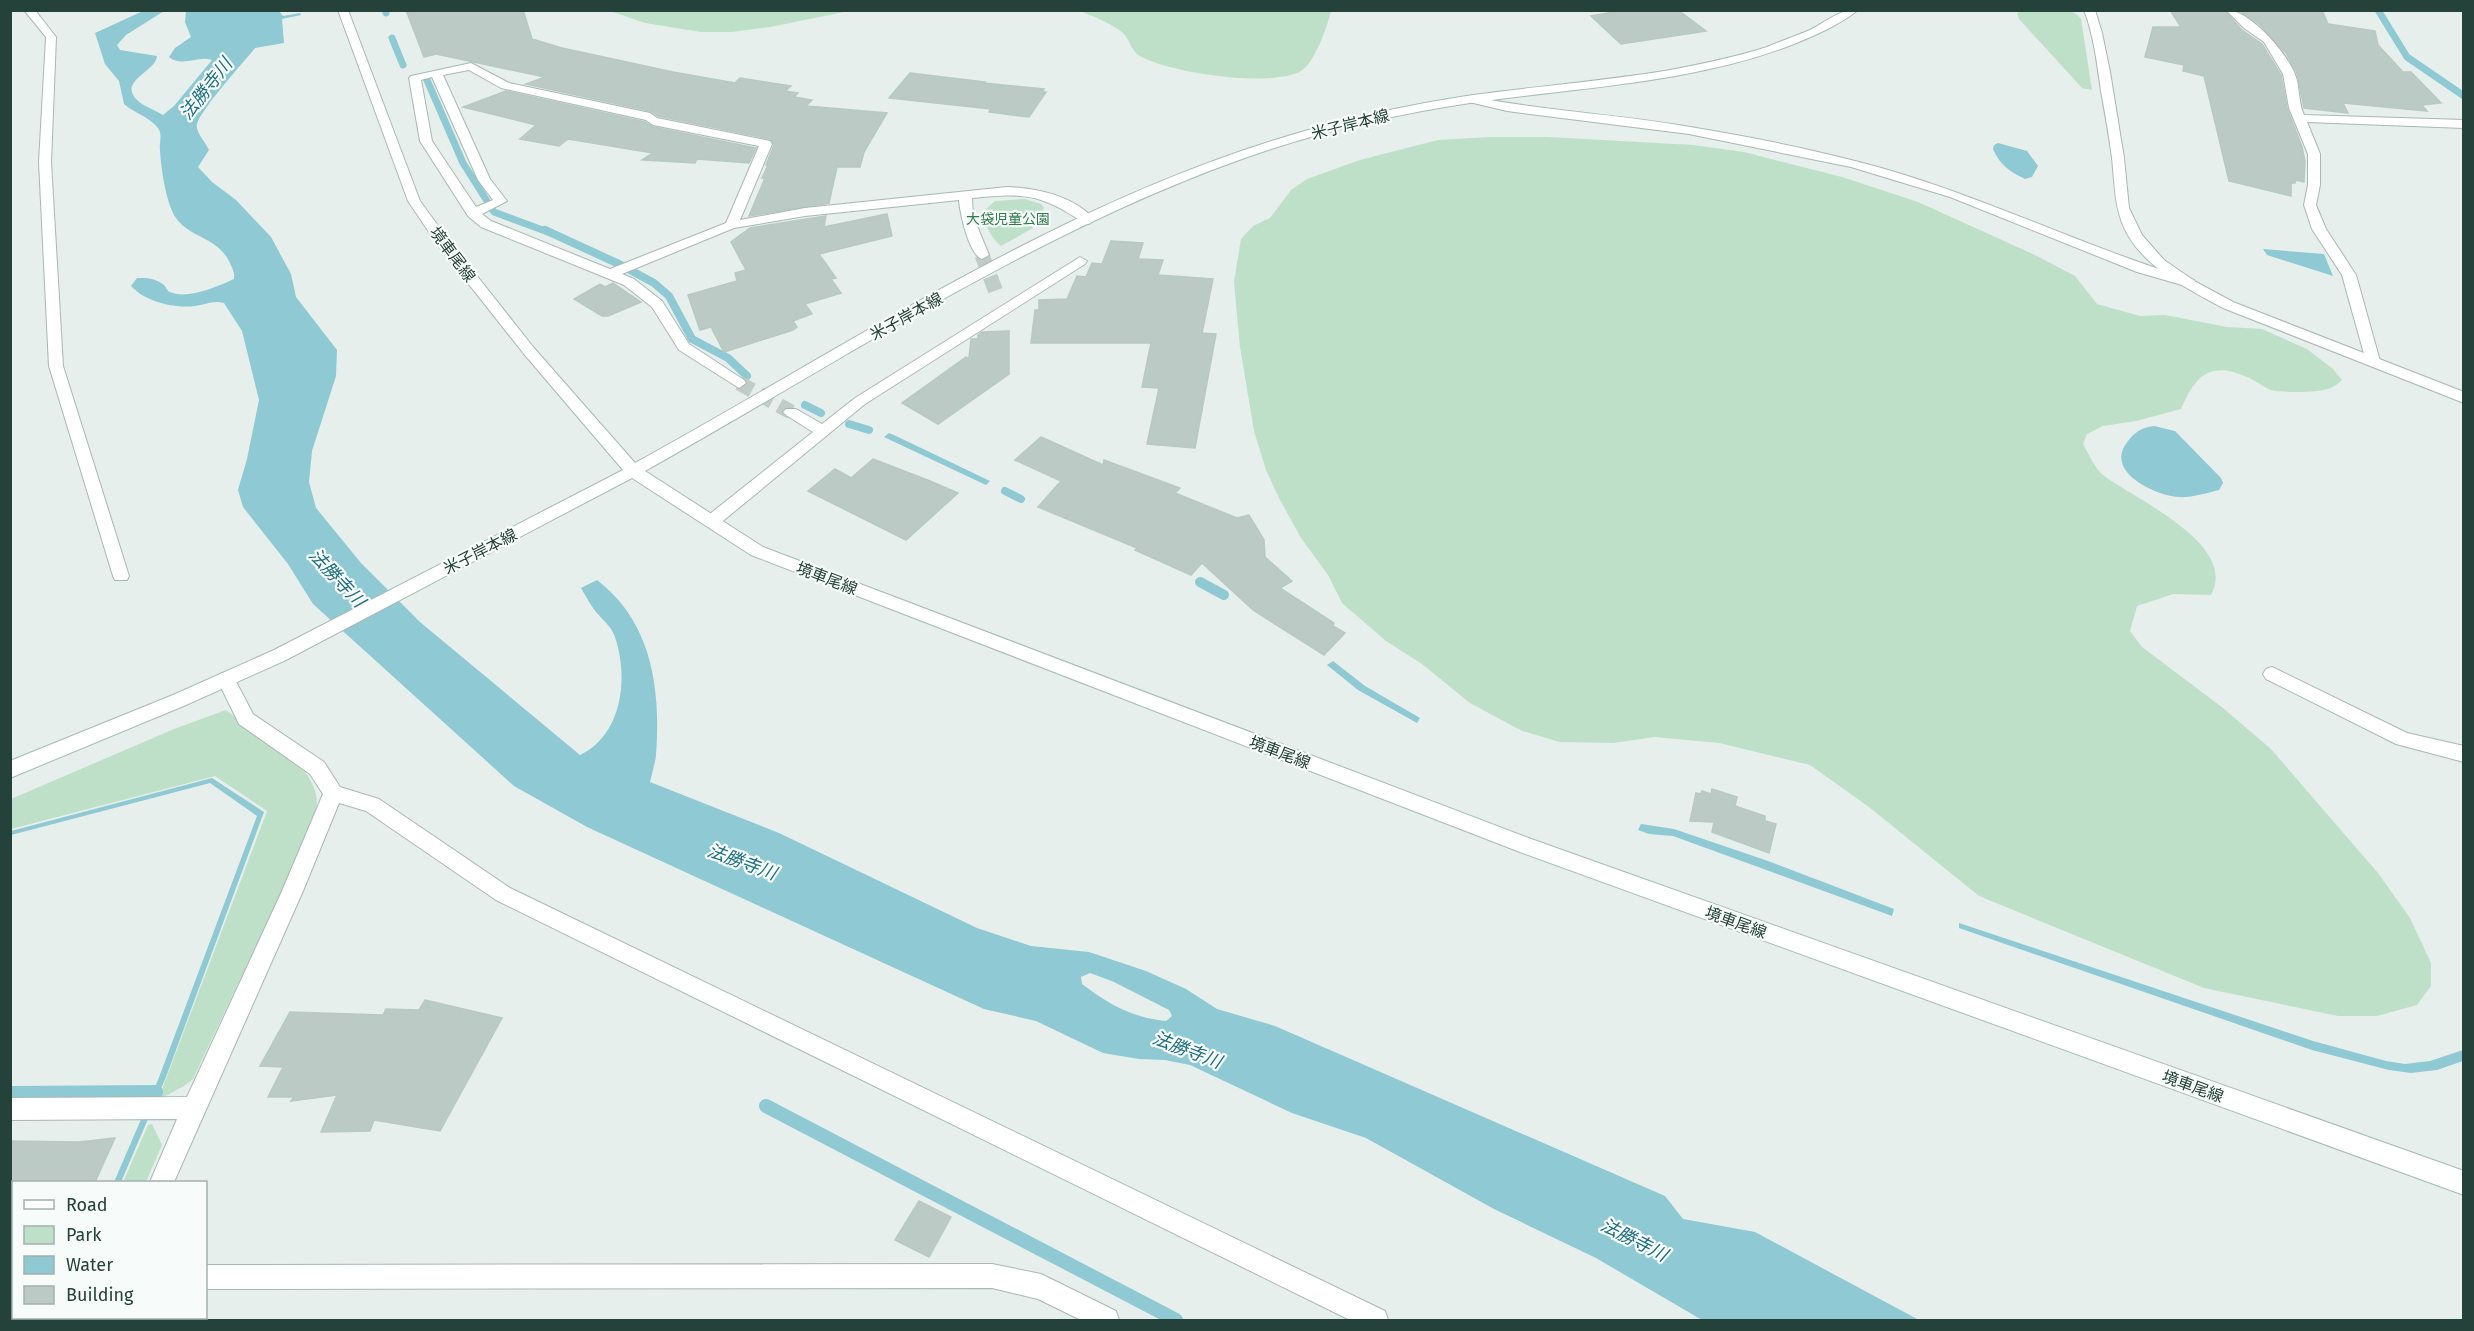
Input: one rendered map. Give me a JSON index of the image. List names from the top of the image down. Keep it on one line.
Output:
{"streets":{"street":["米子岸本線","境車尾線"]},"crossings":[["米子岸本線","境車尾線"]],"water":["法勝寺川"],"parks":["大袋児童公園"],"legend":["Road","Park","Water","Building"]}
